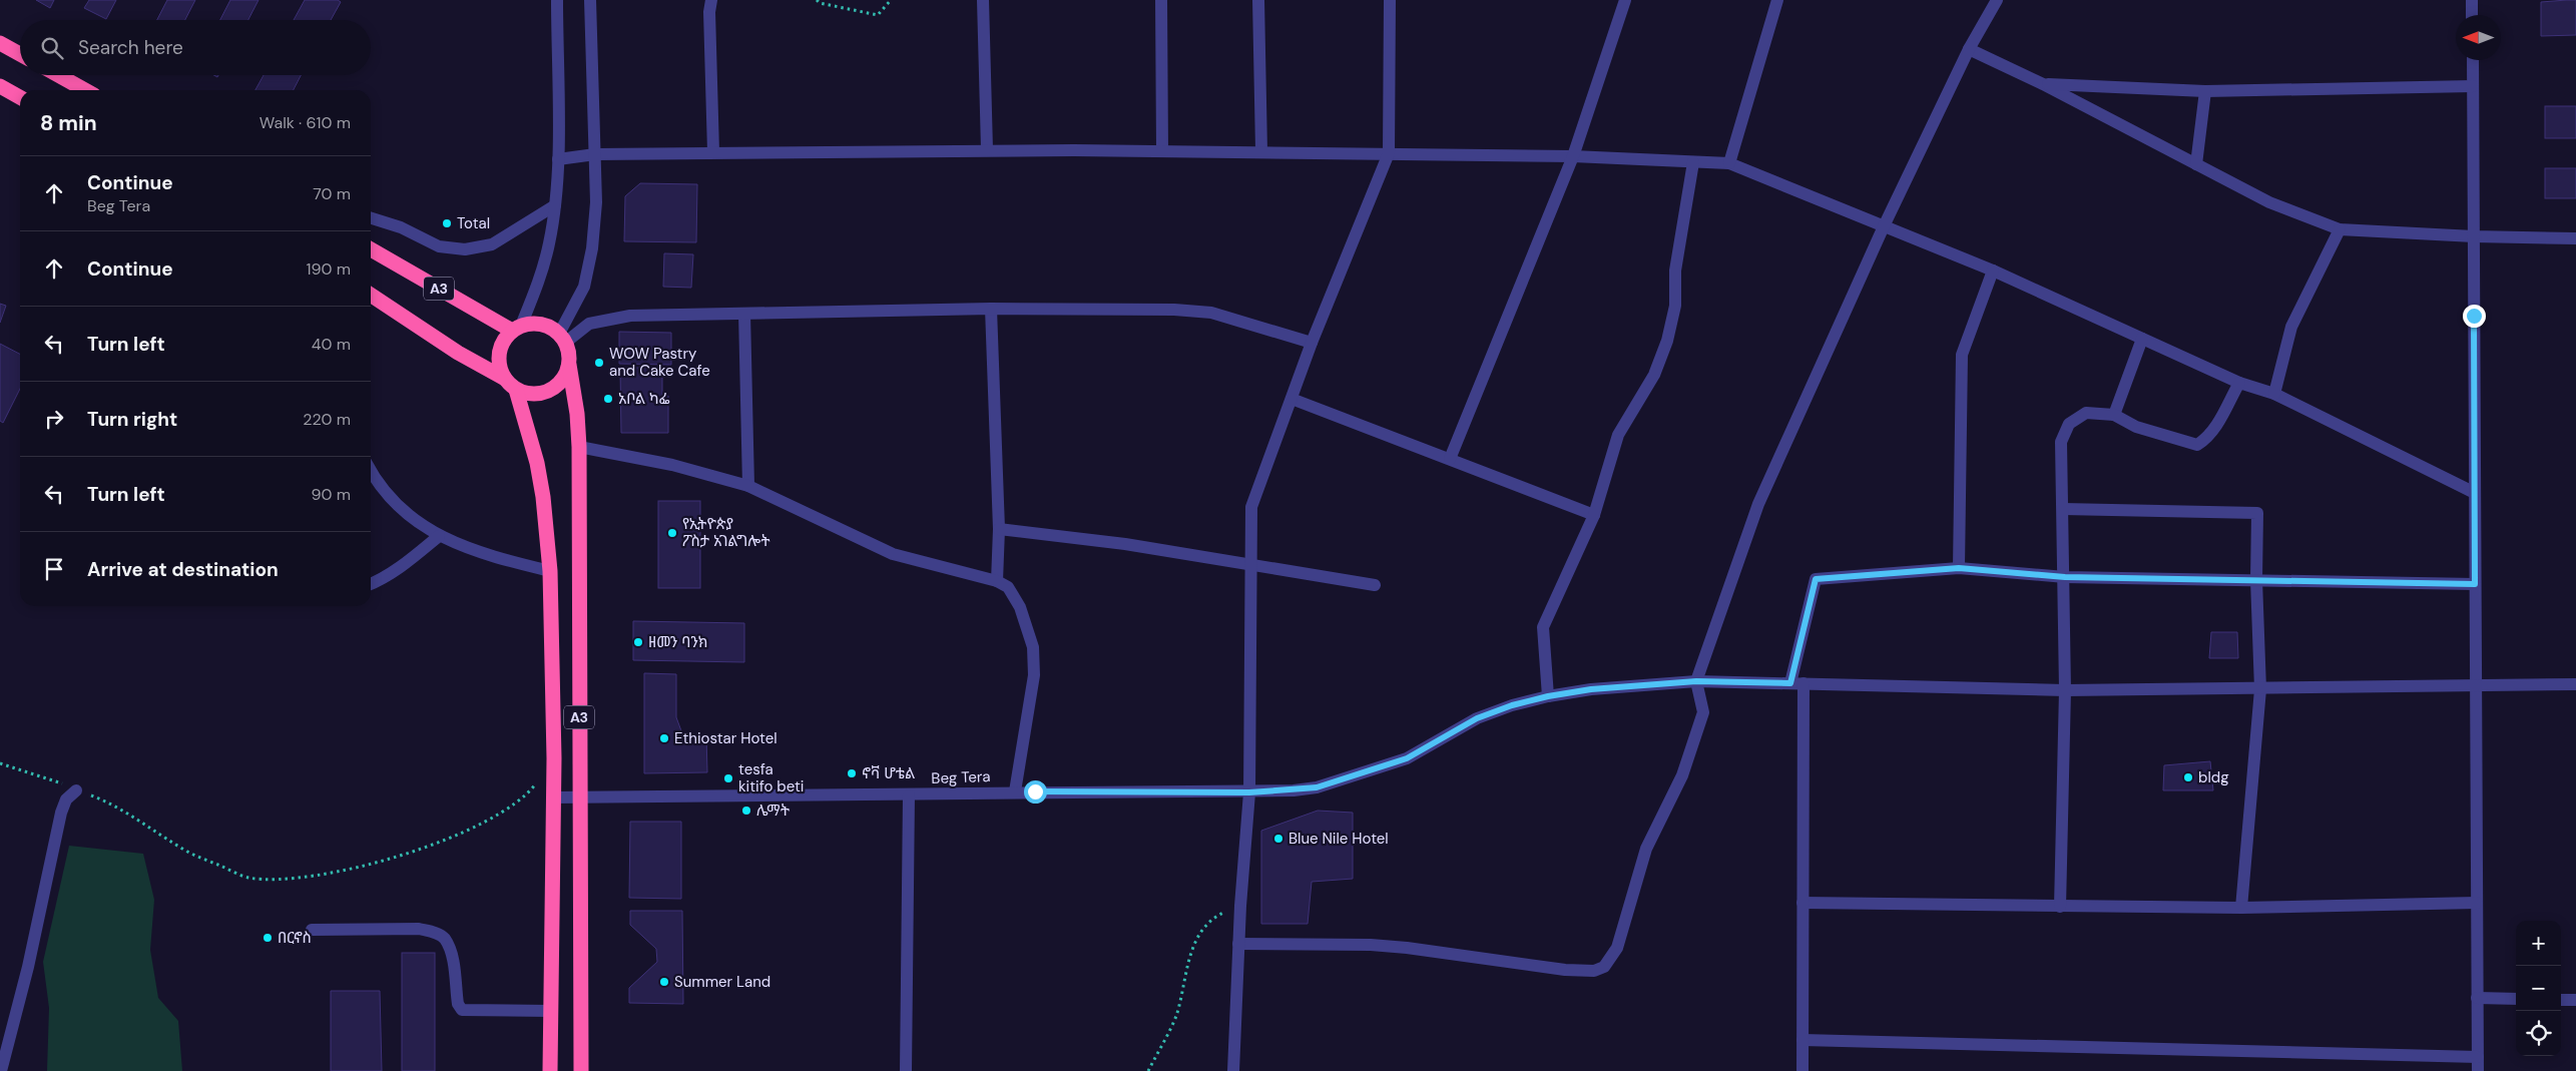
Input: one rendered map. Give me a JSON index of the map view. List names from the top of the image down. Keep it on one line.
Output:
{"streets":{"highway":["A3"],"street":["Beg Tera"]},"crossings":[["A3","Beg Tera"]],"places":["Total","WOW Pastry and Cake Cafe","አቦል ካፌ","የኢትዮጵያ ፖስታ አገልግሎት","ዘመን ባንክ","Ethiostar Hotel","ኖቫ ሆቴል","bldg","tesfa kitifo beti","ሌማት","Blue Nile Hotel","በርኖስ","Summer Land"],"north":"left","page":{"search":"Search here","heading":["8 min","Walk · 610 m"],"list":[["Continue","Beg Tera","70 m"],["Continue","190 m"],["Turn left","40 m"],["Turn right","220 m"],["Turn left","90 m"],"Arrive at destination"],"map_buttons":["+","−"]}}
